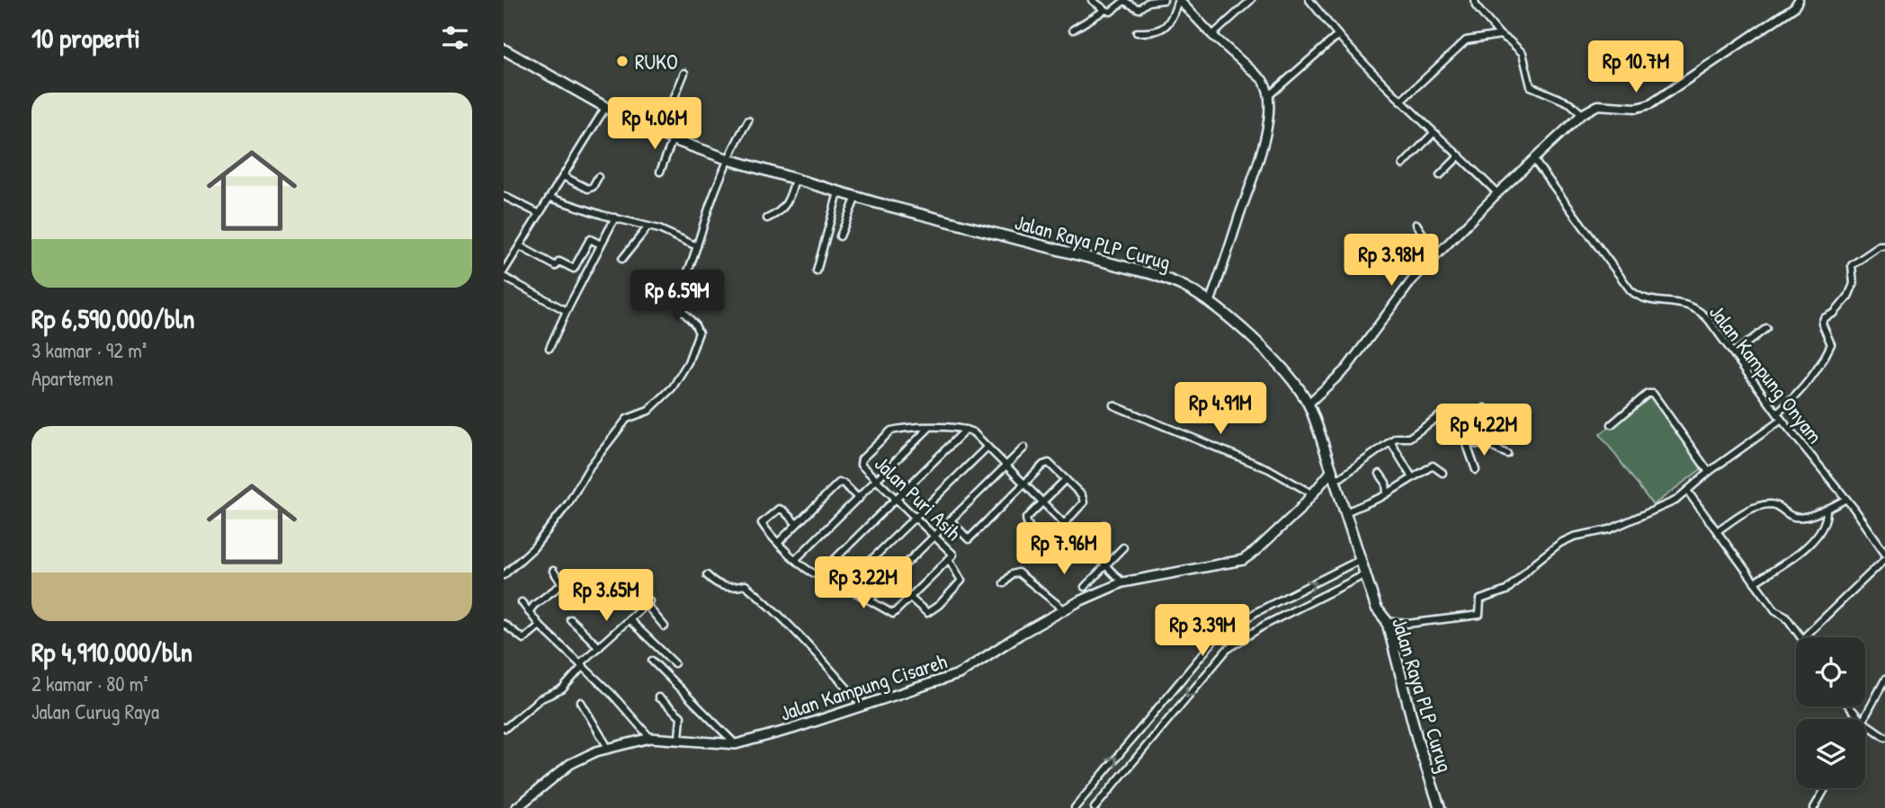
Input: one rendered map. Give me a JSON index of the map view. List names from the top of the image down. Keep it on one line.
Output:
{"streets":{"main road":["Jalan Raya PLP Curug","Jalan Kampung Cisareh"],"street":["Jalan Kampung Onyam","Jalan Puri Asih"]},"crossings":[["Jalan Raya PLP Curug","Jalan Kampung Cisareh"]],"places":["RUKO"],"page":{"heading":"10 properti","price":["Rp 10.7M","Rp 4.06M","Rp 3.98M","Rp 6.59M","Rp 4.91M","Rp 4.22M","Rp 7.96M","Rp 3.22M","Rp 3.65M","Rp 3.39M"],"list":[{"name":"Rp 6,590,000/bln","note":"3 kamar · 92 m² · Apartemen"},{"name":"Rp 4,910,000/bln","note":"2 kamar · 80 m² · Jalan Curug Raya"}]}}
